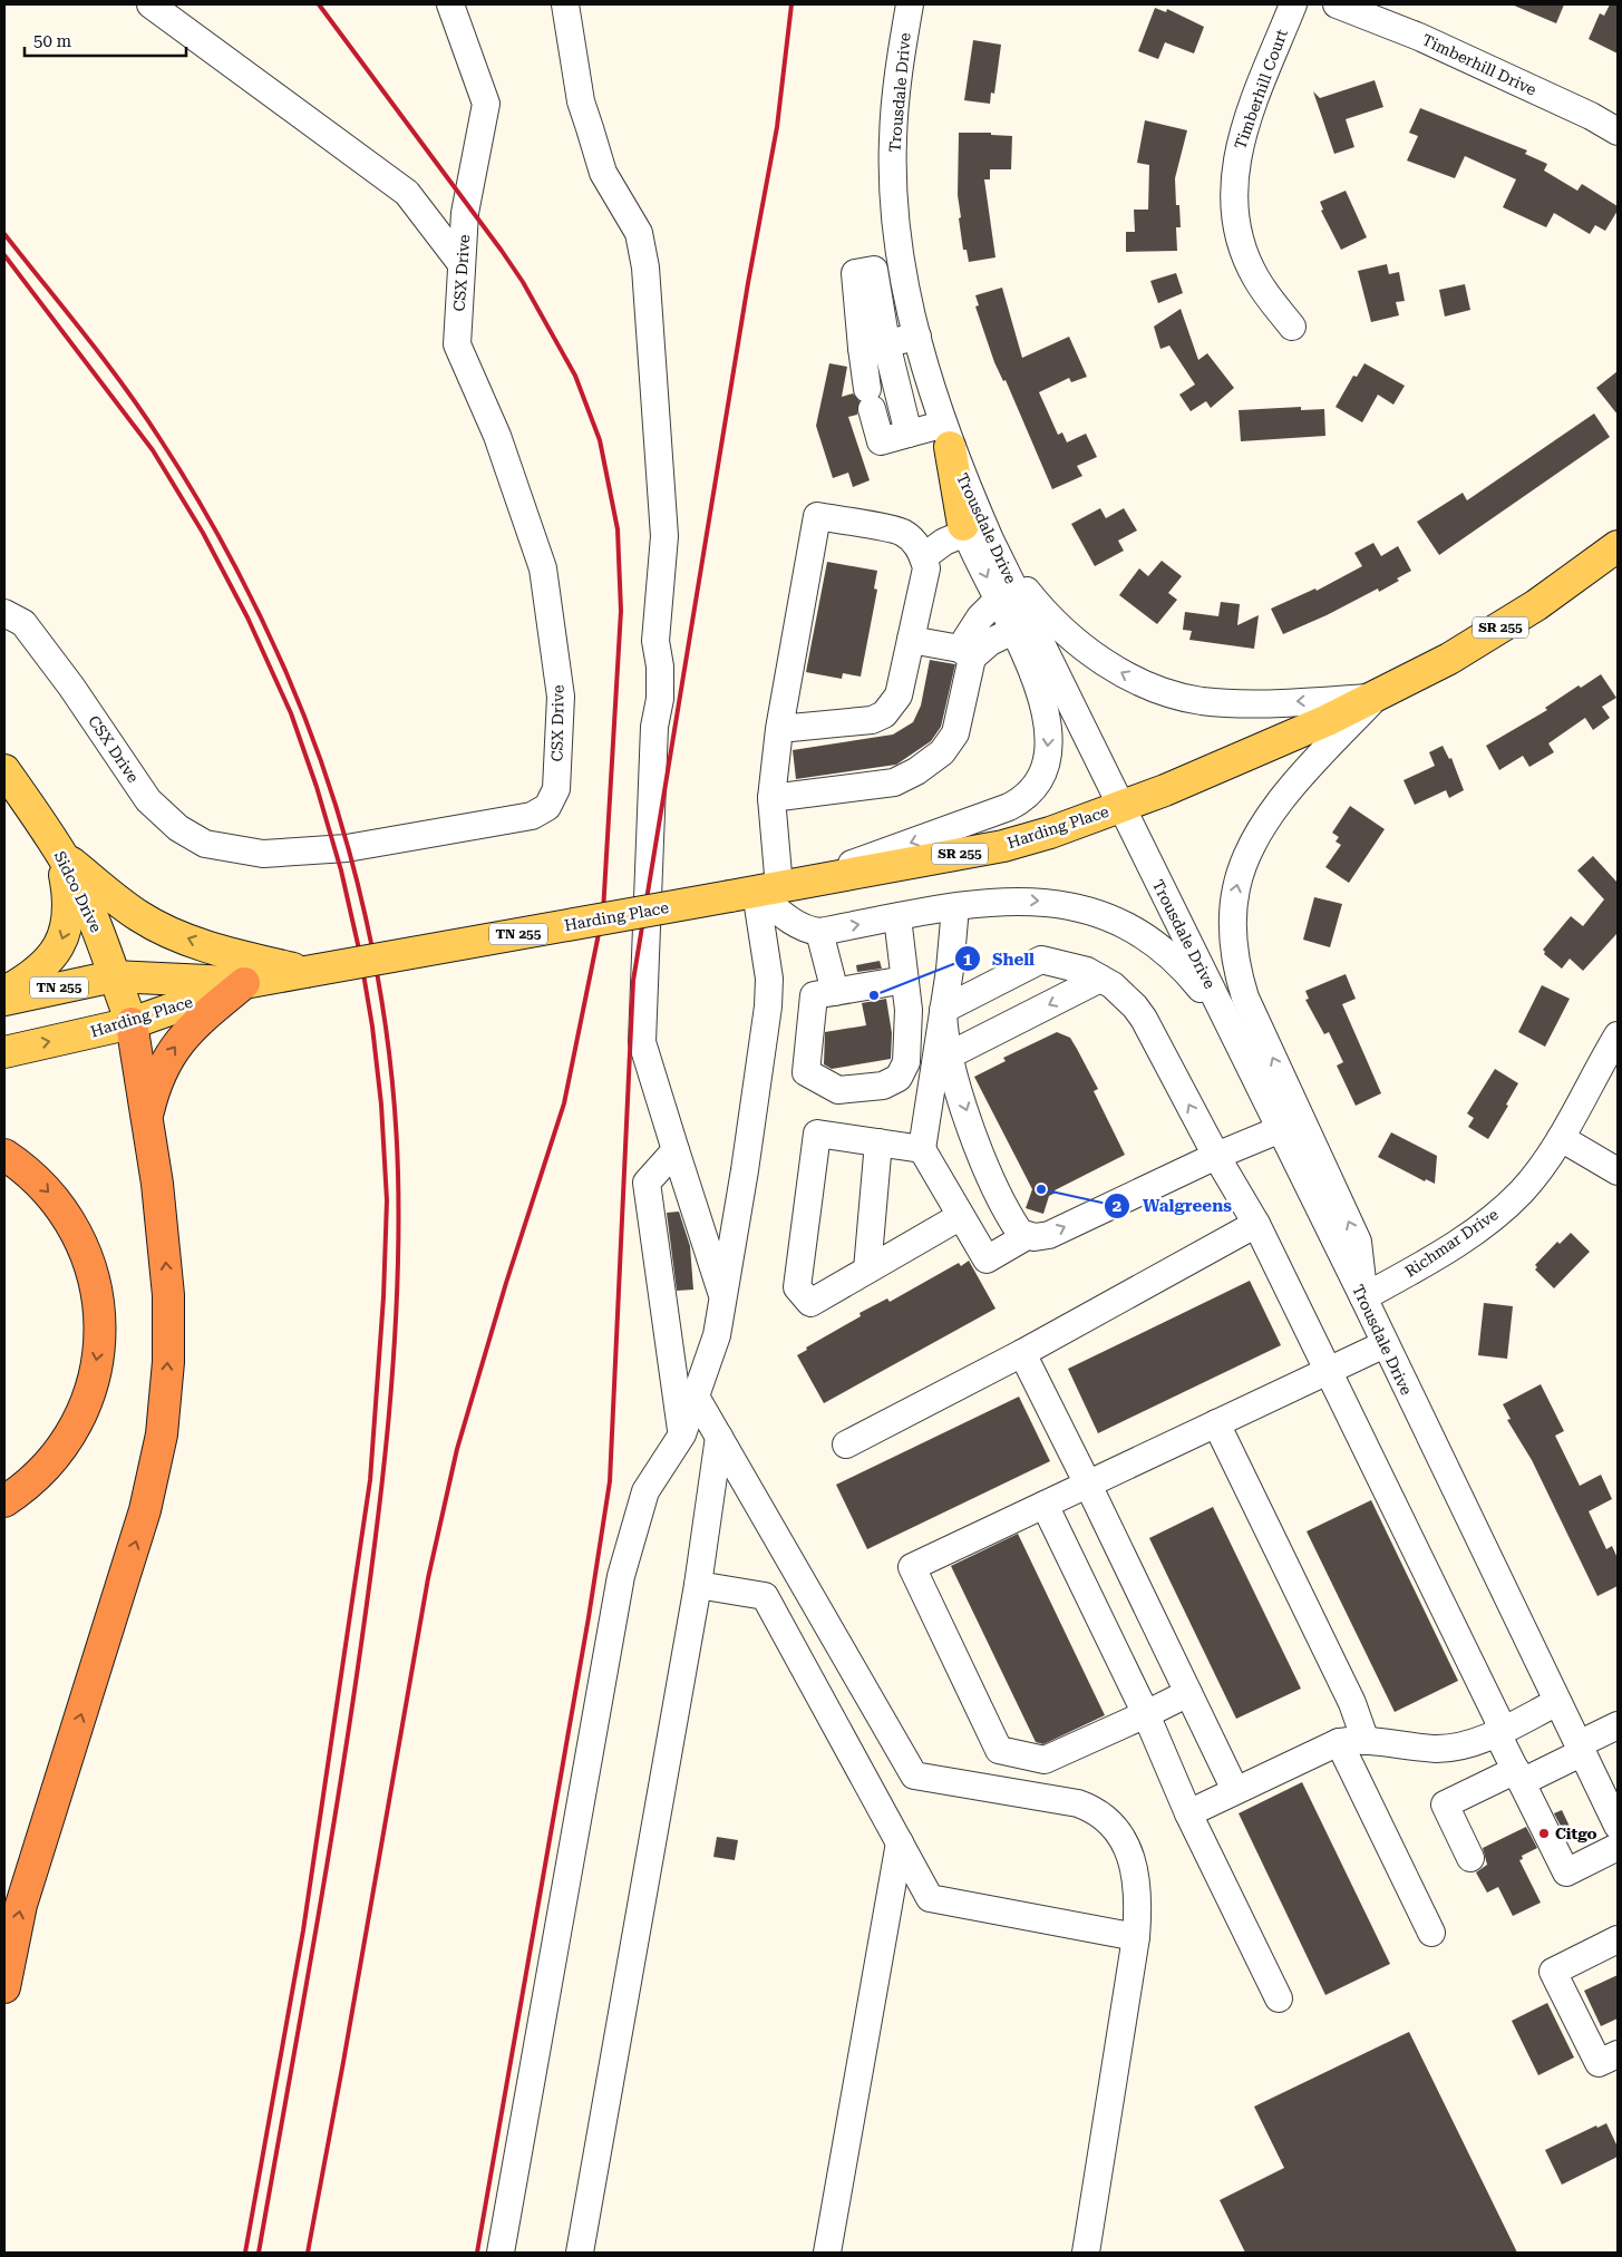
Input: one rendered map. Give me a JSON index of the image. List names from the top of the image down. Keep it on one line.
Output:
{"streets":{"main road":["SR 255","Harding Place","Sidco Drive","TN 255"],"street":["Timberhill Drive","Timberhill Court","Trousdale Drive","CSX Drive","Richmar Drive"]},"crossings":[["Trousdale Drive","Harding Place"],["Trousdale Drive","Richmar Drive"],["Harding Place","Sidco Drive"],["Harding Place","TN 255"],["Sidco Drive","TN 255"]],"places":["Shell","Walgreens","Citgo"],"scale_bar":"50 m"}
